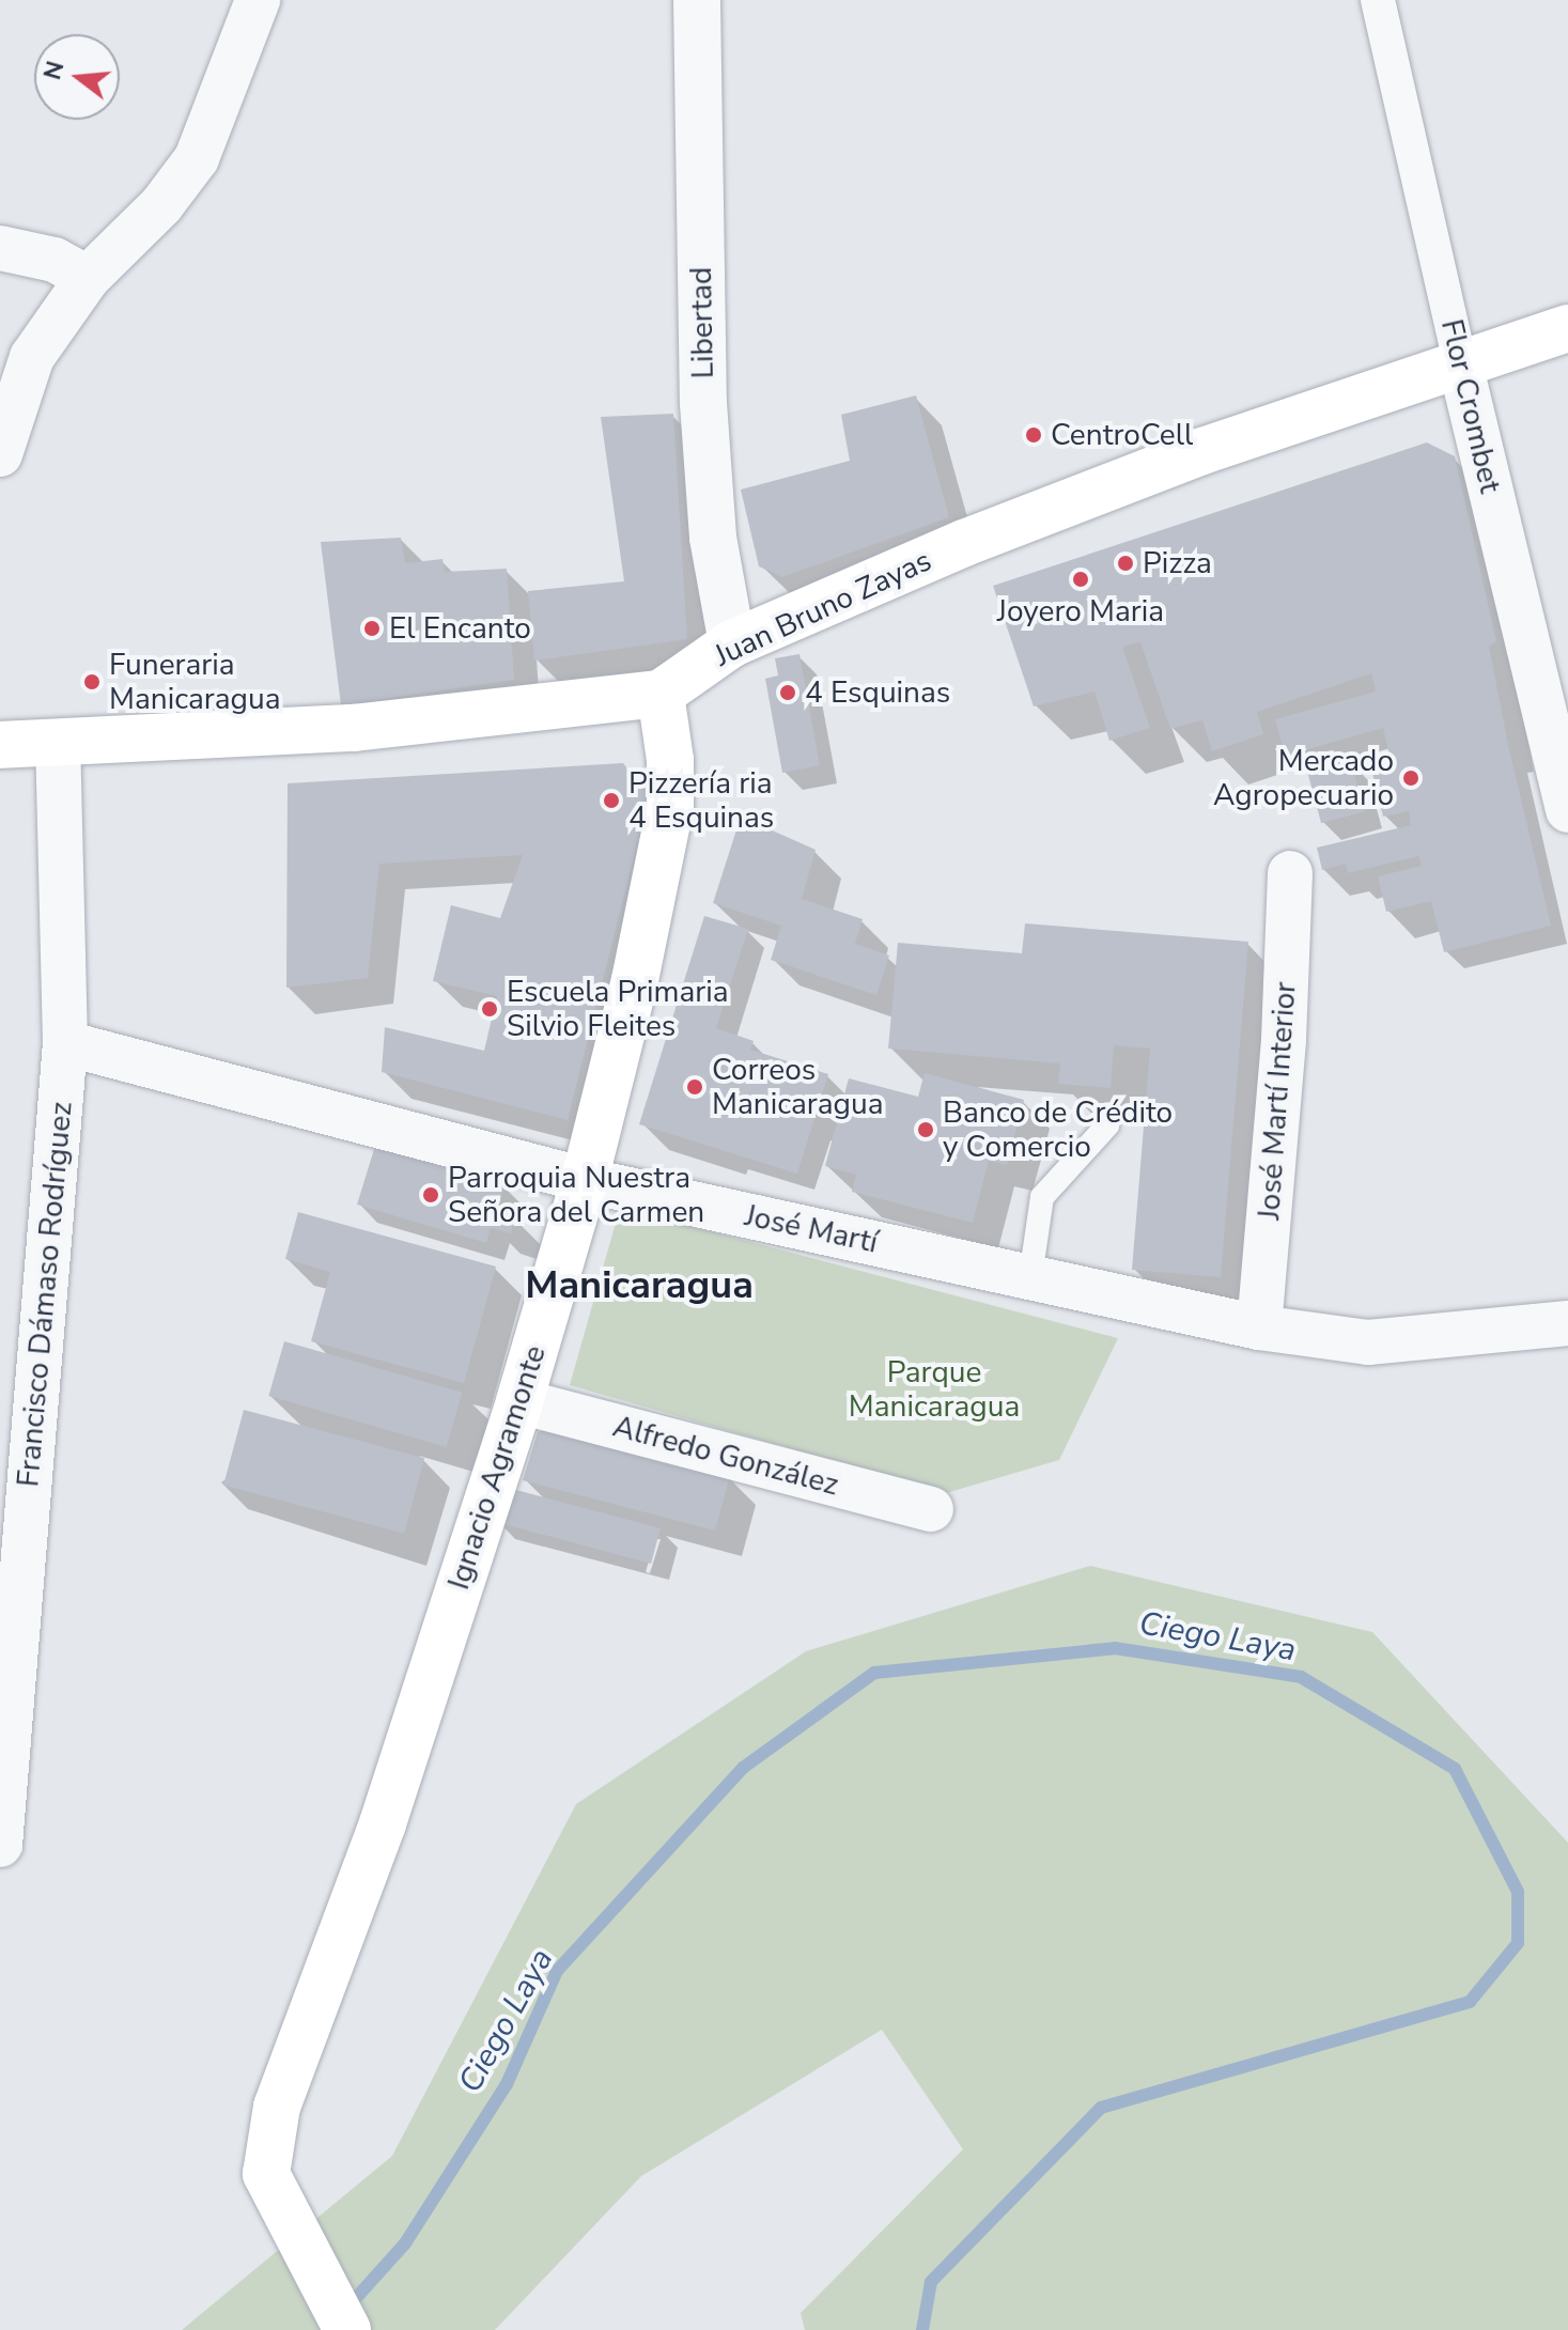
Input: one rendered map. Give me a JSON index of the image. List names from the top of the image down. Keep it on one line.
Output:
{"streets":{"main road":["Juan Bruno Zayas","Ignacio Agramonte"],"street":["Libertad","Flor Crombet","José Martí Interior","José Martí","Francisco Dámaso Rodríguez","Alfredo González"]},"crossings":[["Libertad","Juan Bruno Zayas"],["Flor Crombet","Juan Bruno Zayas"],["Juan Bruno Zayas","Francisco Dámaso Rodríguez"],["Juan Bruno Zayas","Ignacio Agramonte"],["José Martí Interior","José Martí"],["José Martí","Francisco Dámaso Rodríguez"],["José Martí","Ignacio Agramonte"],["Alfredo González","Ignacio Agramonte"]],"districts":["Manicaragua"],"water":["Ciego Laya"],"parks":["Parque Manicaragua"],"places":["CentroCell","Pizza","Joyero Maria","El Encanto","Funeraria Manicaragua","4 Esquinas","Mercado Agropecuario","Pizzería ria 4 Esquinas","Escuela Primaria Silvio Fleites","Correos Manicaragua","Banco de Crédito y Comercio","Parroquia Nuestra Señora del Carmen"],"north":"left"}
